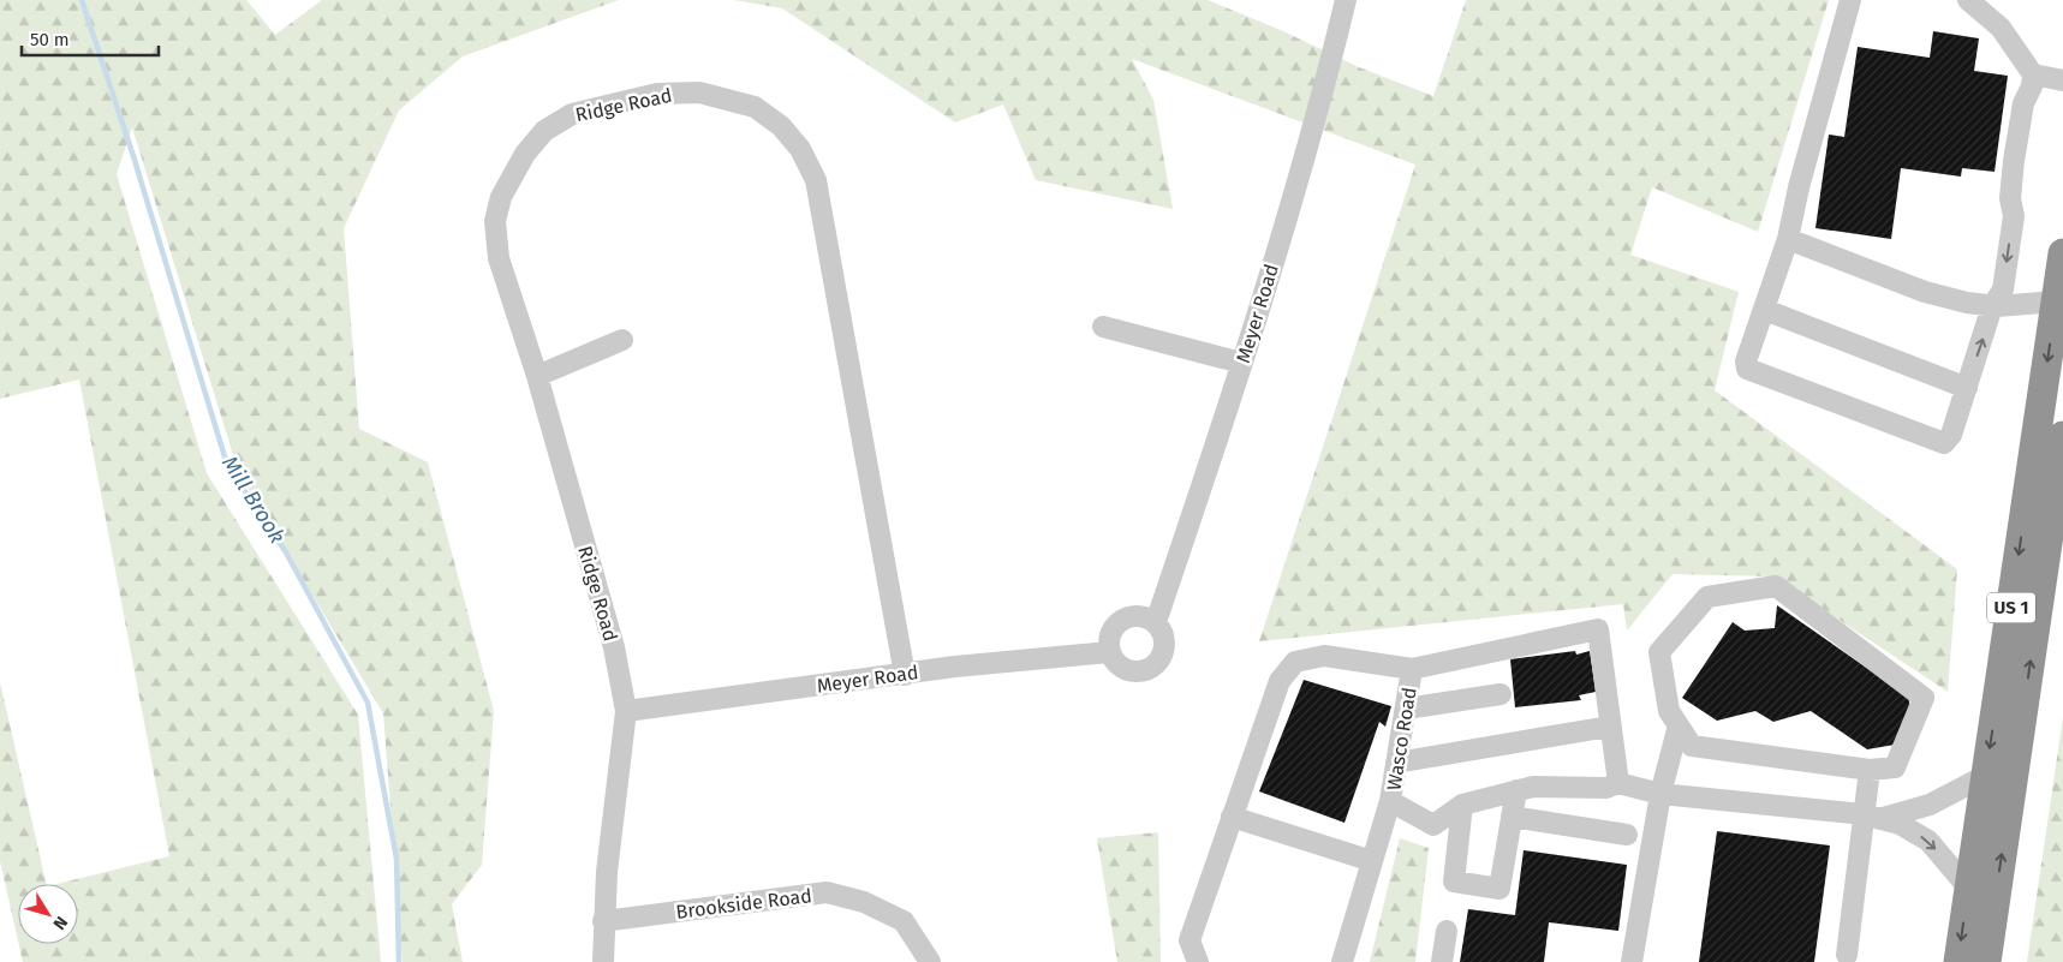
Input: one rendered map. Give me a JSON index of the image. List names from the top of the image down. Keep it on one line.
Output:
{"streets":{"highway":["US 1"],"street":["Ridge Road","Meyer Road","Wasco Road","Brookside Road"]},"crossings":[["Ridge Road","Meyer Road"],["Ridge Road","Brookside Road"],["US 1","Wasco Road"]],"water":["Mill Brook"],"scale_bar":"50 m","north":"bottom right"}
